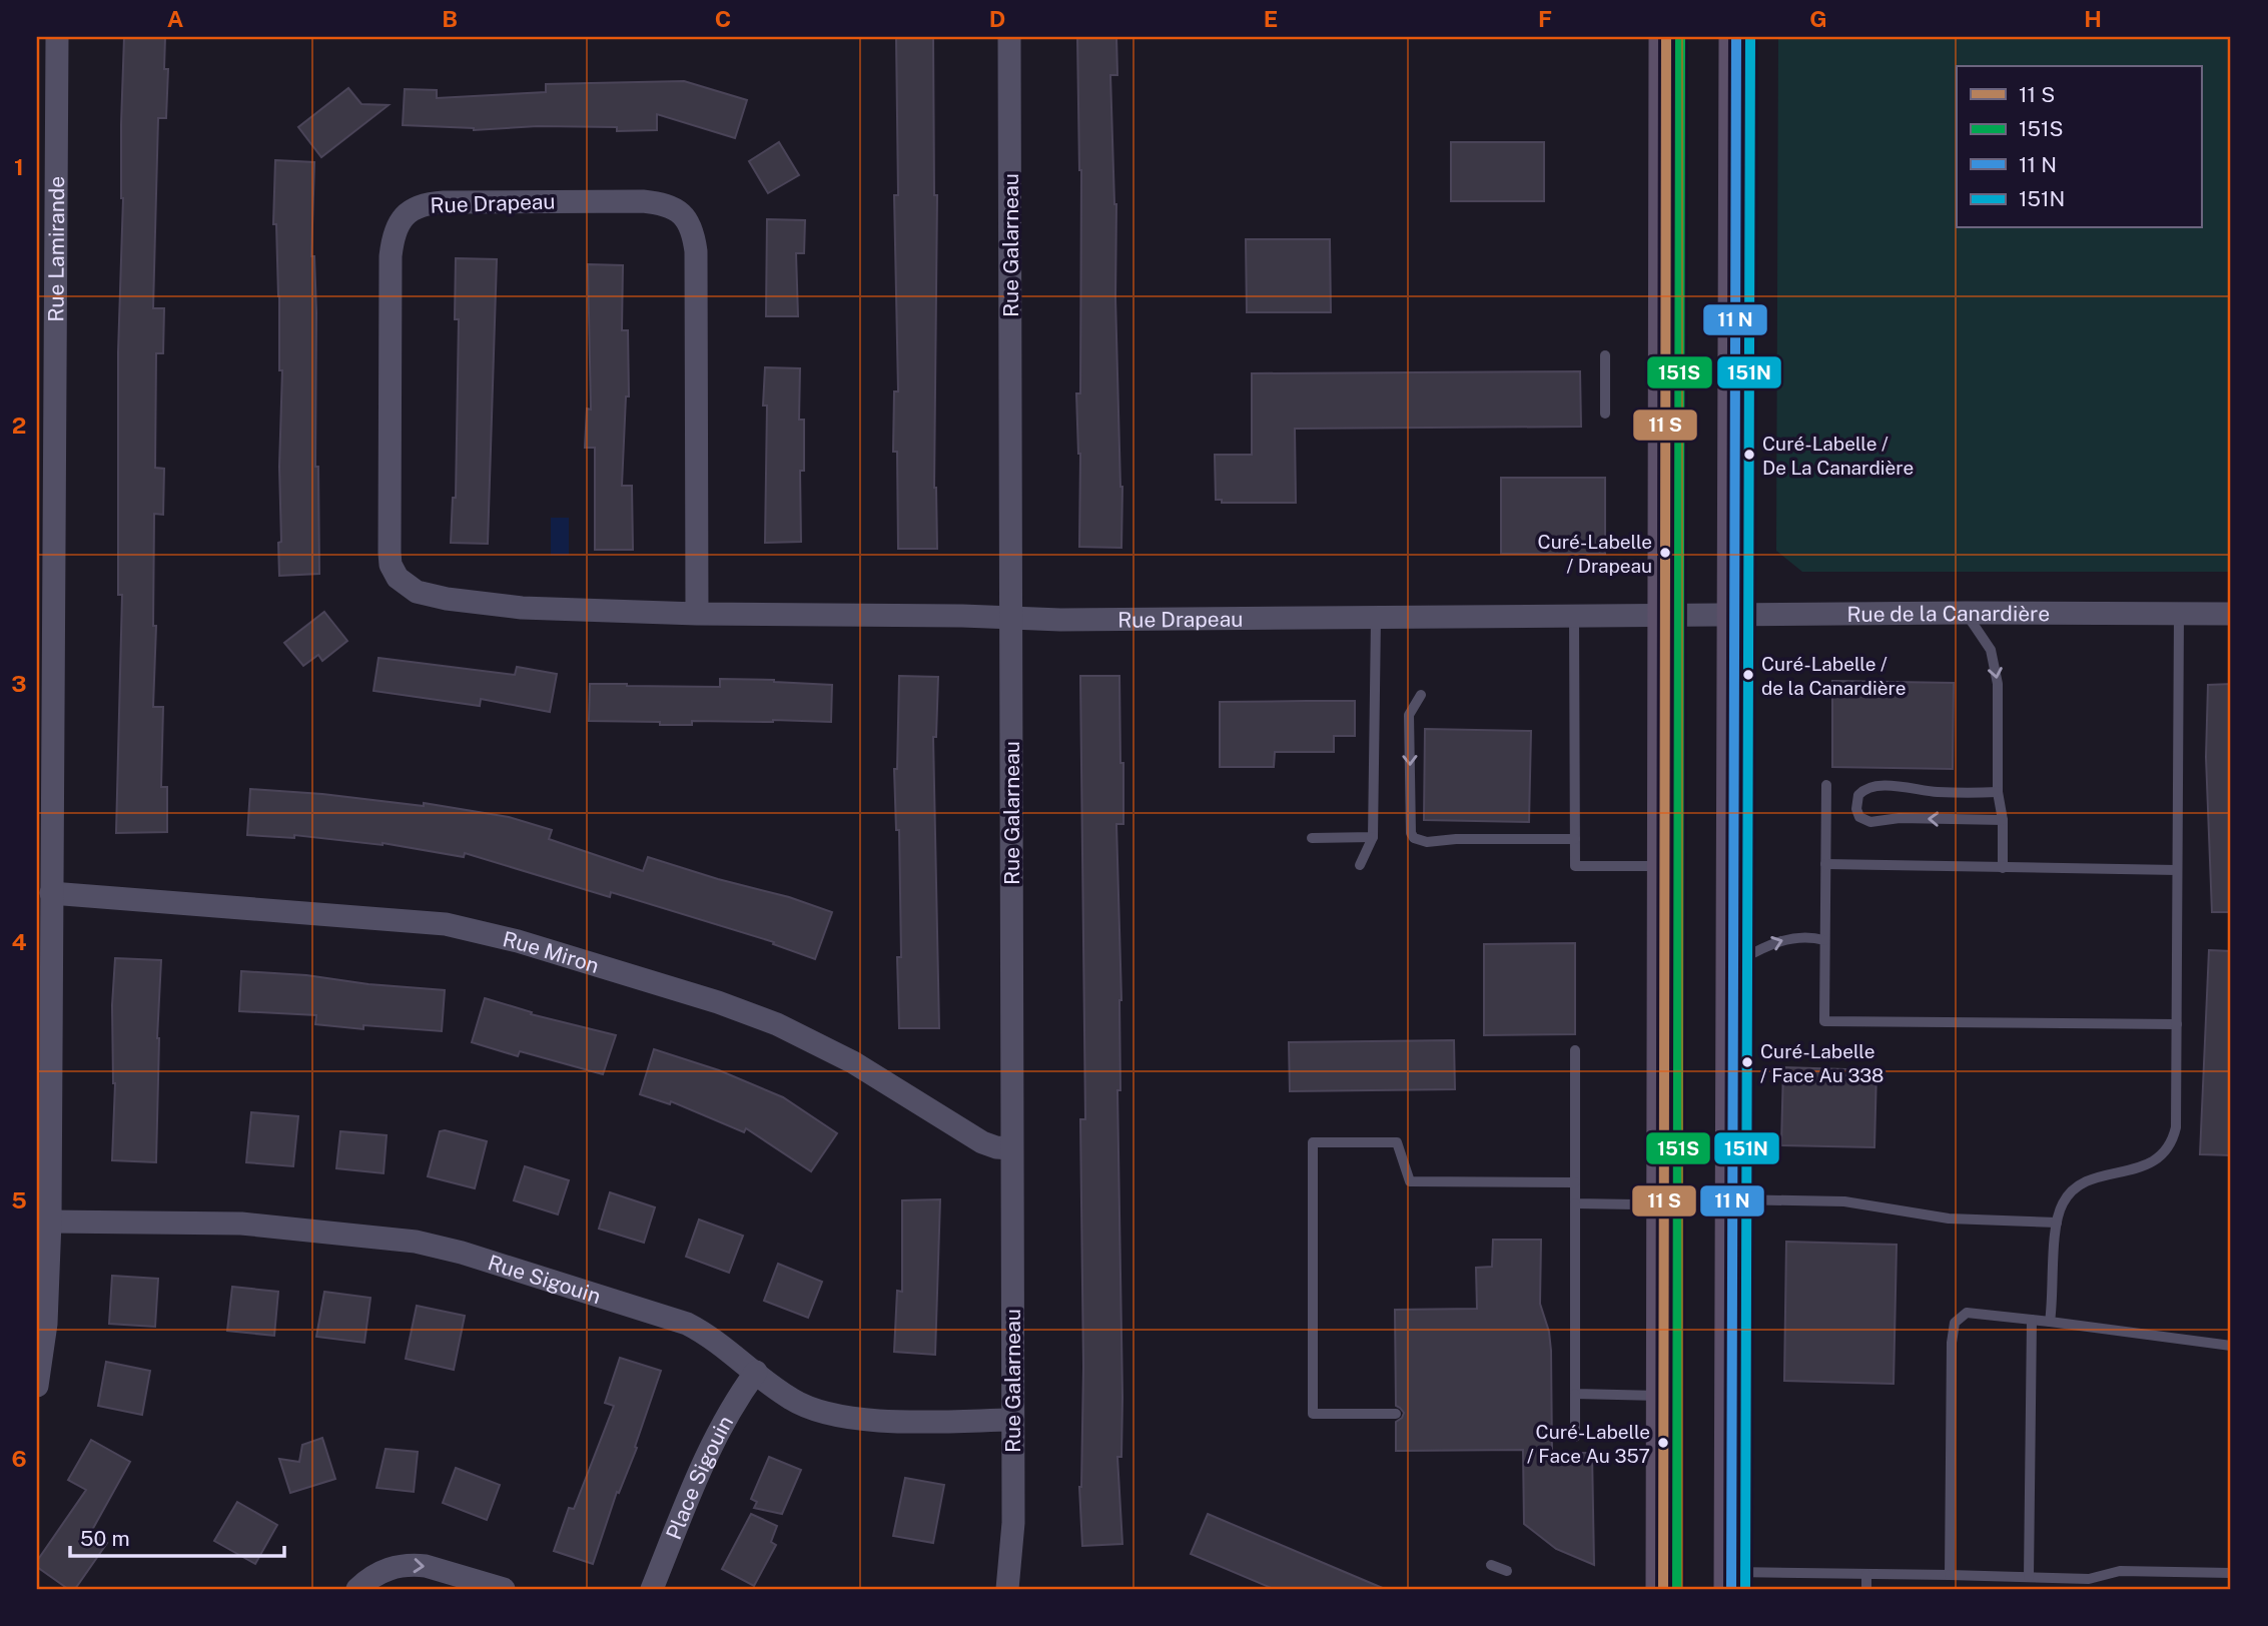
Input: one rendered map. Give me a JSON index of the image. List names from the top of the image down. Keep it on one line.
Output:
{"streets":{"street":["Rue Drapeau","Rue Galarneau","Rue Lamirande","Rue de la Canardière","Rue Miron","Rue Sigouin","Place Sigouin"]},"crossings":[["Rue Drapeau","Rue Galarneau"],["Rue Drapeau","Rue de la Canardière"],["Rue Galarneau","Rue Miron"],["Rue Galarneau","Rue Sigouin"],["Rue Lamirande","Rue Miron"],["Rue Lamirande","Rue Sigouin"],["Rue Sigouin","Place Sigouin"]],"places":["Curé-Labelle / De La Canardière","Curé-Labelle / Drapeau","Curé-Labelle / de la Canardière","Curé-Labelle / Face Au 338","Curé-Labelle / Face Au 357"],"lines":["transit line 151S","transit line 151N"],"legend":["11 S","151S","11 N","151N"],"scale_bar":"50 m","grid":{"columns":["A","B","C","D","E","F","G","H"],"rows":["1","2","3","4","5","6"]}}
